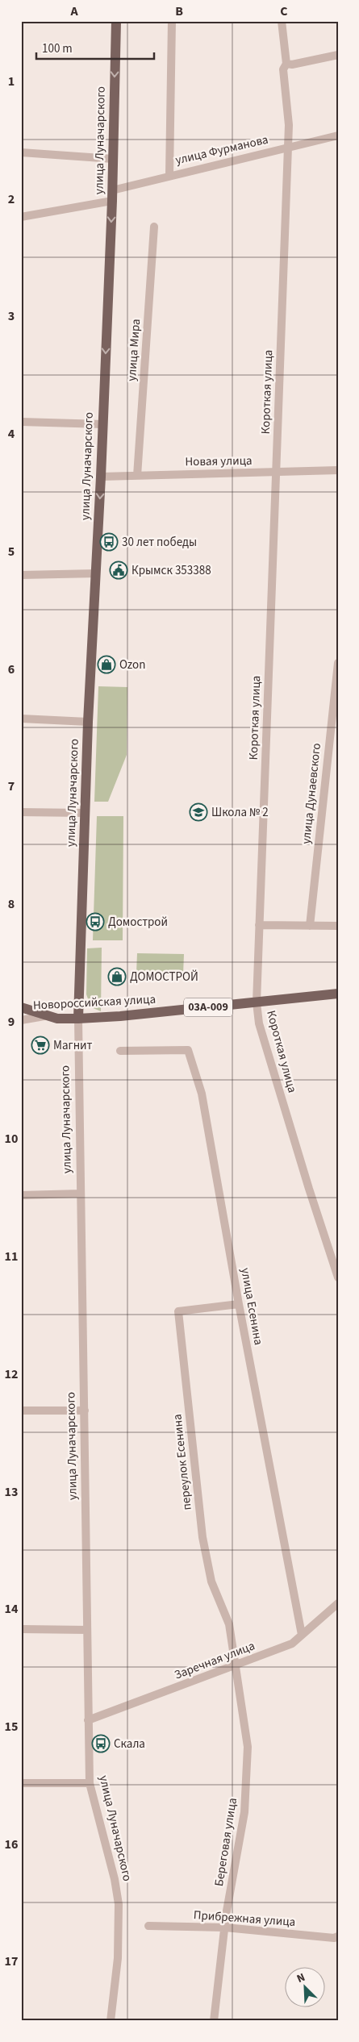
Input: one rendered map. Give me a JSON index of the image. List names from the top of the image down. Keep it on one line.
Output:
{"streets":{"main road":["улица Луначарского","Новороссийская улица","03А-009"],"street":["улица Фурманова","улица Мира","Короткая улица","Новая улица","улица Дунаевского","улица Есенина","переулок Есенина","Заречная улица","Береговая улица","Прибрежная улица"]},"crossings":[["улица Луначарского","улица Фурманова"],["улица Луначарского","Новая улица"],["улица Луначарского","Новороссийская улица"],["улица Луначарского","Заречная улица"],["улица Фурманова","Короткая улица"],["улица Мира","Новая улица"],["Короткая улица","Новая улица"],["Короткая улица","Новороссийская улица"],["Новороссийская улица","03А-009"],["улица Есенина","переулок Есенина"],["улица Есенина","Заречная улица"],["переулок Есенина","Заречная улица"],["переулок Есенина","Береговая улица"],["Заречная улица","Береговая улица"],["Береговая улица","Прибрежная улица"]],"places":{"bus stop":["30 лет победы","Домострой","Скала"],"public building":["Крымск 353388"],"shop":["Ozon","ДОМОСТРОЙ"],"school or university":["Школа № 2"],"supermarket":["Магнит"]},"scale_bar":"100 m","north":"top left","grid":{"columns":["A","B","C"],"rows":["1","2","3","4","5","6","7","8","9","10","11","12","13","14","15","16","17"]}}
